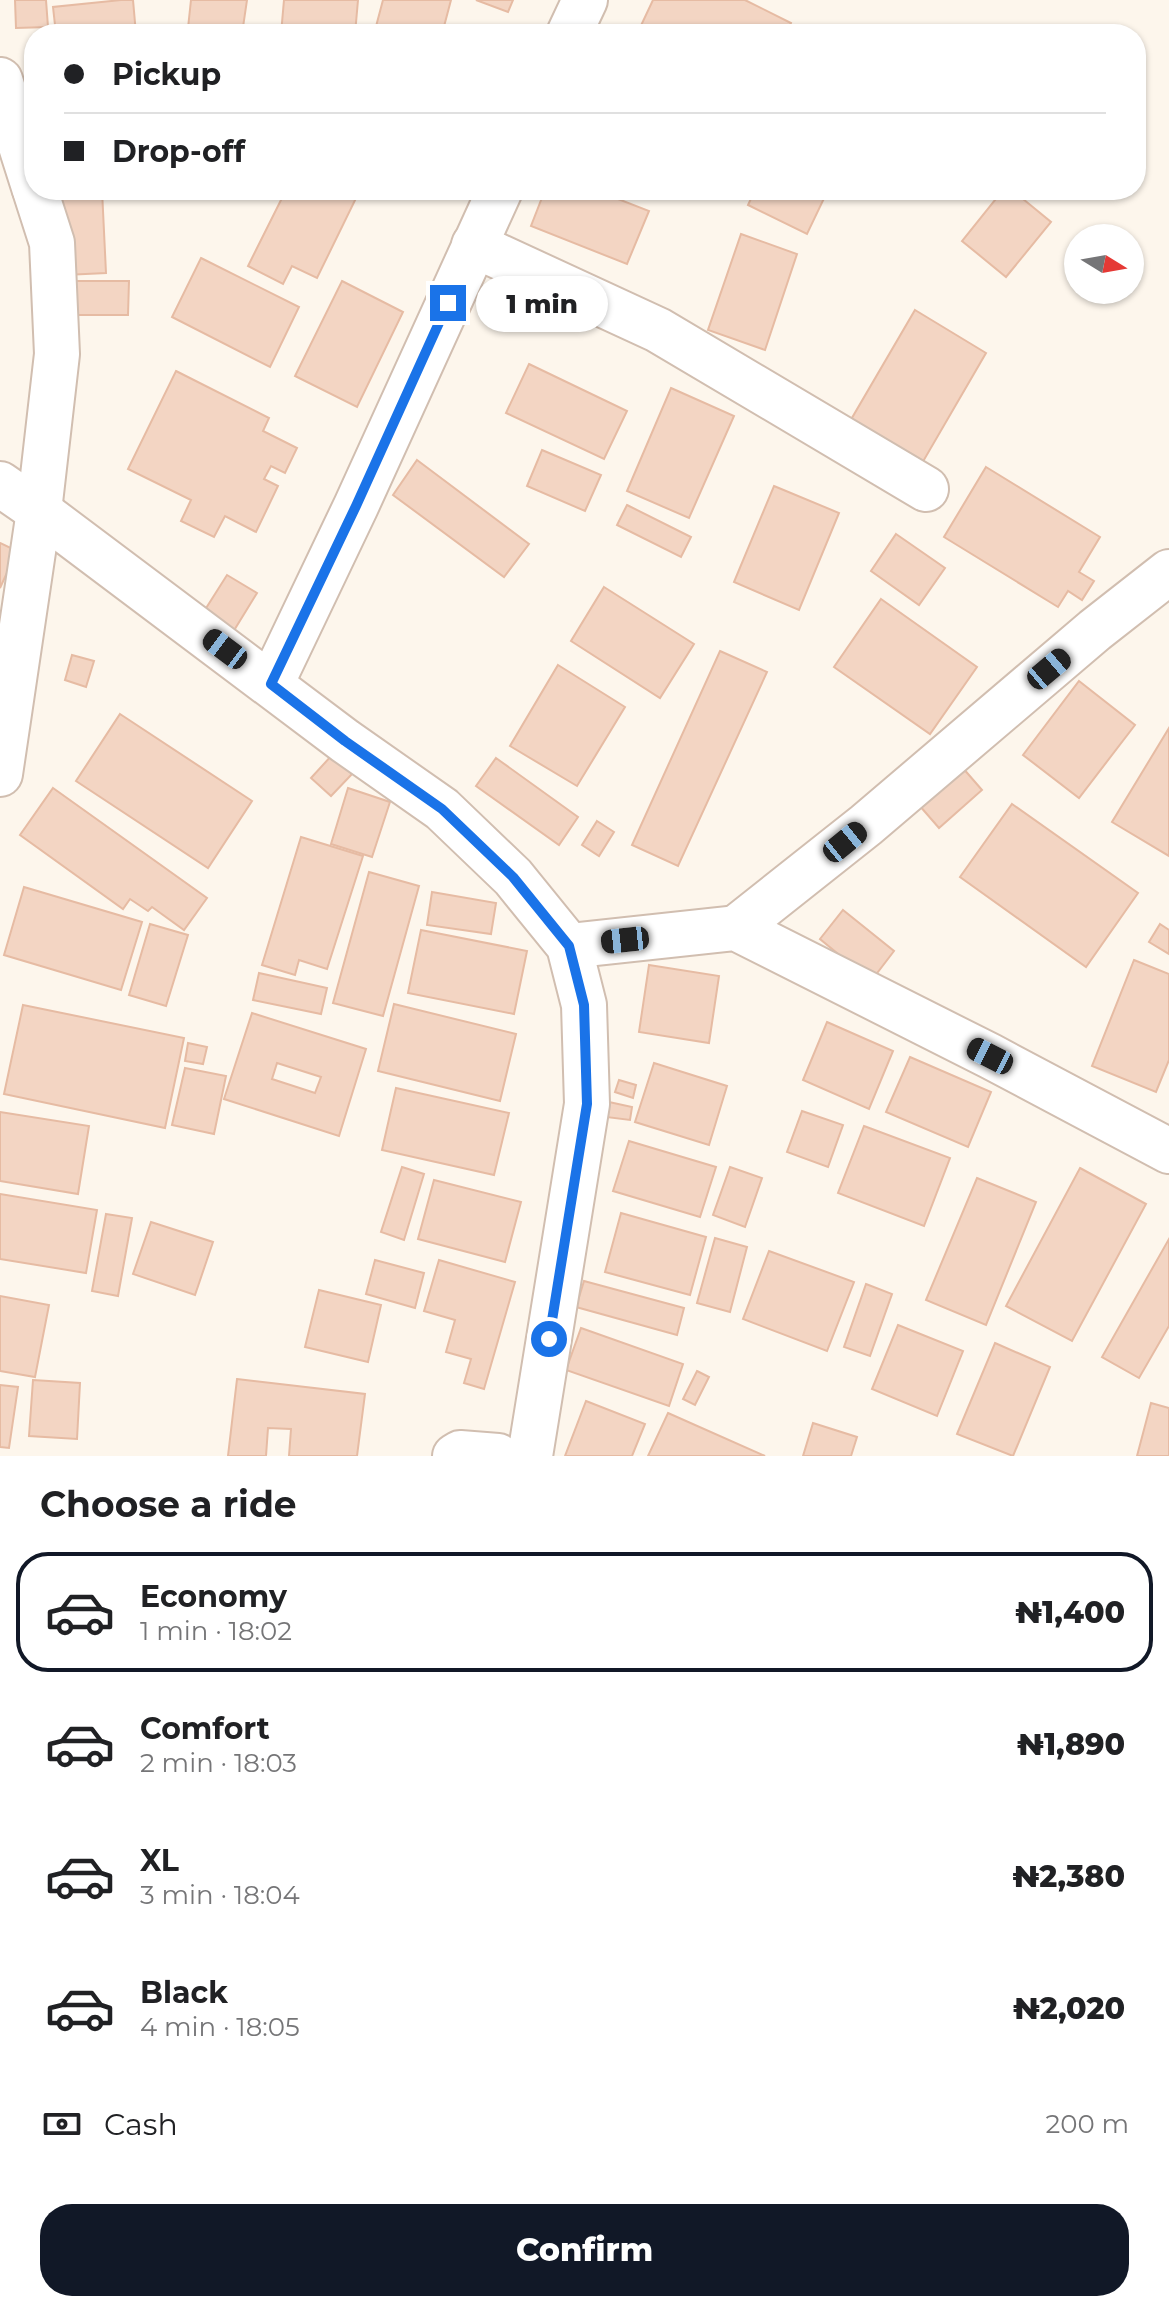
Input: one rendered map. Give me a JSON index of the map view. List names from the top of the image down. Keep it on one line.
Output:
{"north":"right","page":{"banner":["Pickup","Drop-off"],"bubble":"1 min","heading":"Choose a ride","list":[{"name":"Economy","note":"1 min · 18:02","value":"₦1,400"},{"name":"Comfort","note":"2 min · 18:03","value":"₦1,890"},{"name":"XL","note":"3 min · 18:04","value":"₦2,380"},{"name":"Black","note":"4 min · 18:05","value":"₦2,020"}],"pay":["Cash","200 m"],"buttons":"Confirm"}}
